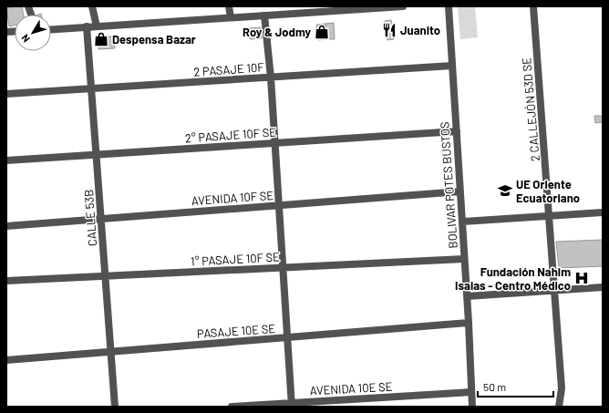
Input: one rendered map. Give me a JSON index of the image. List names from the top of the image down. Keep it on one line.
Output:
{"streets":{"street":["2 PASAJE 10F","2 CALLEJÓN 53D SE","2° PASAJE 10F SE","BOLIVAR POTES BUSTOS","AVENIDA 10F SE","CALLE 53B","1° PASAJE 10F SE","PASAJE 10E SE","AVENIDA 10E SE"]},"crossings":[["2 PASAJE 10F","BOLIVAR POTES BUSTOS"],["2 PASAJE 10F","CALLE 53B"],["2° PASAJE 10F SE","BOLIVAR POTES BUSTOS"],["2° PASAJE 10F SE","CALLE 53B"],["BOLIVAR POTES BUSTOS","AVENIDA 10F SE"],["BOLIVAR POTES BUSTOS","1° PASAJE 10F SE"],["BOLIVAR POTES BUSTOS","PASAJE 10E SE"],["BOLIVAR POTES BUSTOS","AVENIDA 10E SE"],["AVENIDA 10F SE","CALLE 53B"],["CALLE 53B","1° PASAJE 10F SE"],["CALLE 53B","PASAJE 10E SE"]],"places":{"restaurant":["Juanito"],"shop":["Roy & Jodmy","Despensa Bazar"],"school or university":["UE Oriente Ecuatoriano"],"hospital":["Fundación Nahim Isaias - Centro Médico"]},"scale_bar":"50 m","north":"bottom left"}
